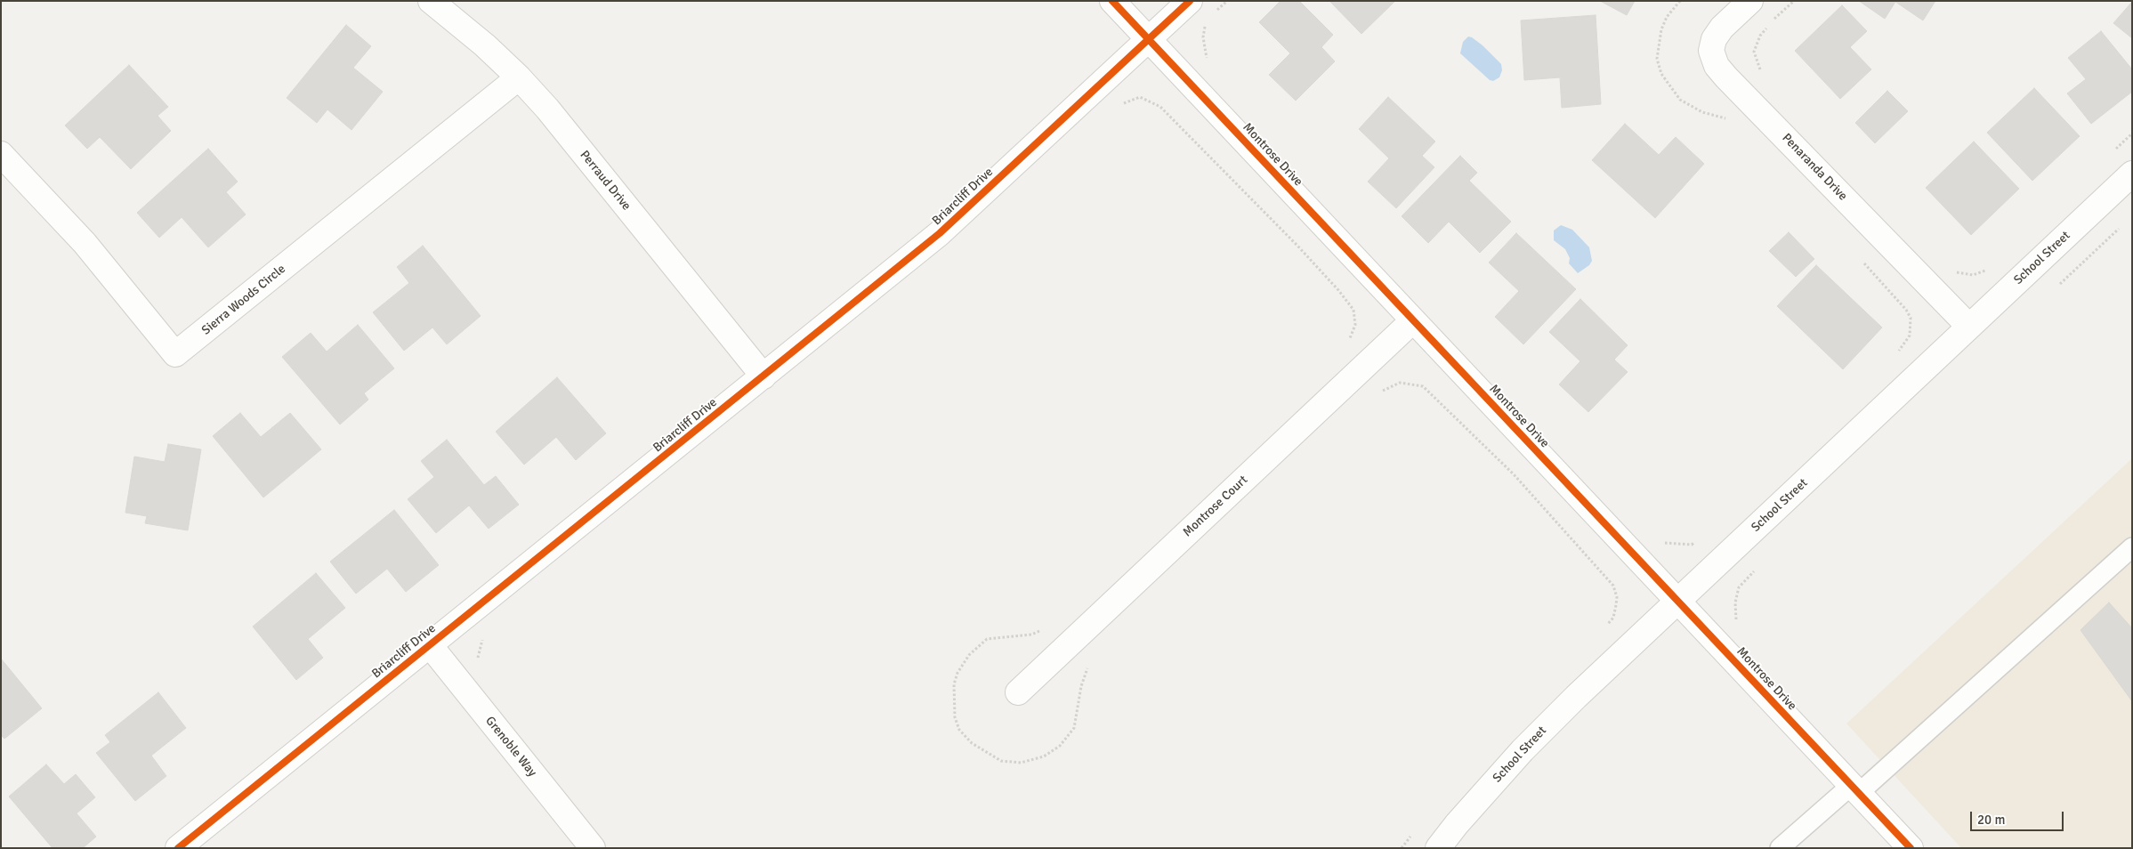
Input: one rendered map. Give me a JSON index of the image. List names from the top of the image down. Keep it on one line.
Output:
{"streets":{"street":["Montrose Drive","Penaranda Drive","Perraud Drive","Briarcliff Drive","School Street","Sierra Woods Circle","Montrose Court","Grenoble Way"]},"crossings":[["Montrose Drive","Briarcliff Drive"],["Montrose Drive","School Street"],["Montrose Drive","Montrose Court"],["Penaranda Drive","School Street"],["Perraud Drive","Briarcliff Drive"],["Perraud Drive","Sierra Woods Circle"],["Briarcliff Drive","Grenoble Way"]],"scale_bar":"20 m"}
